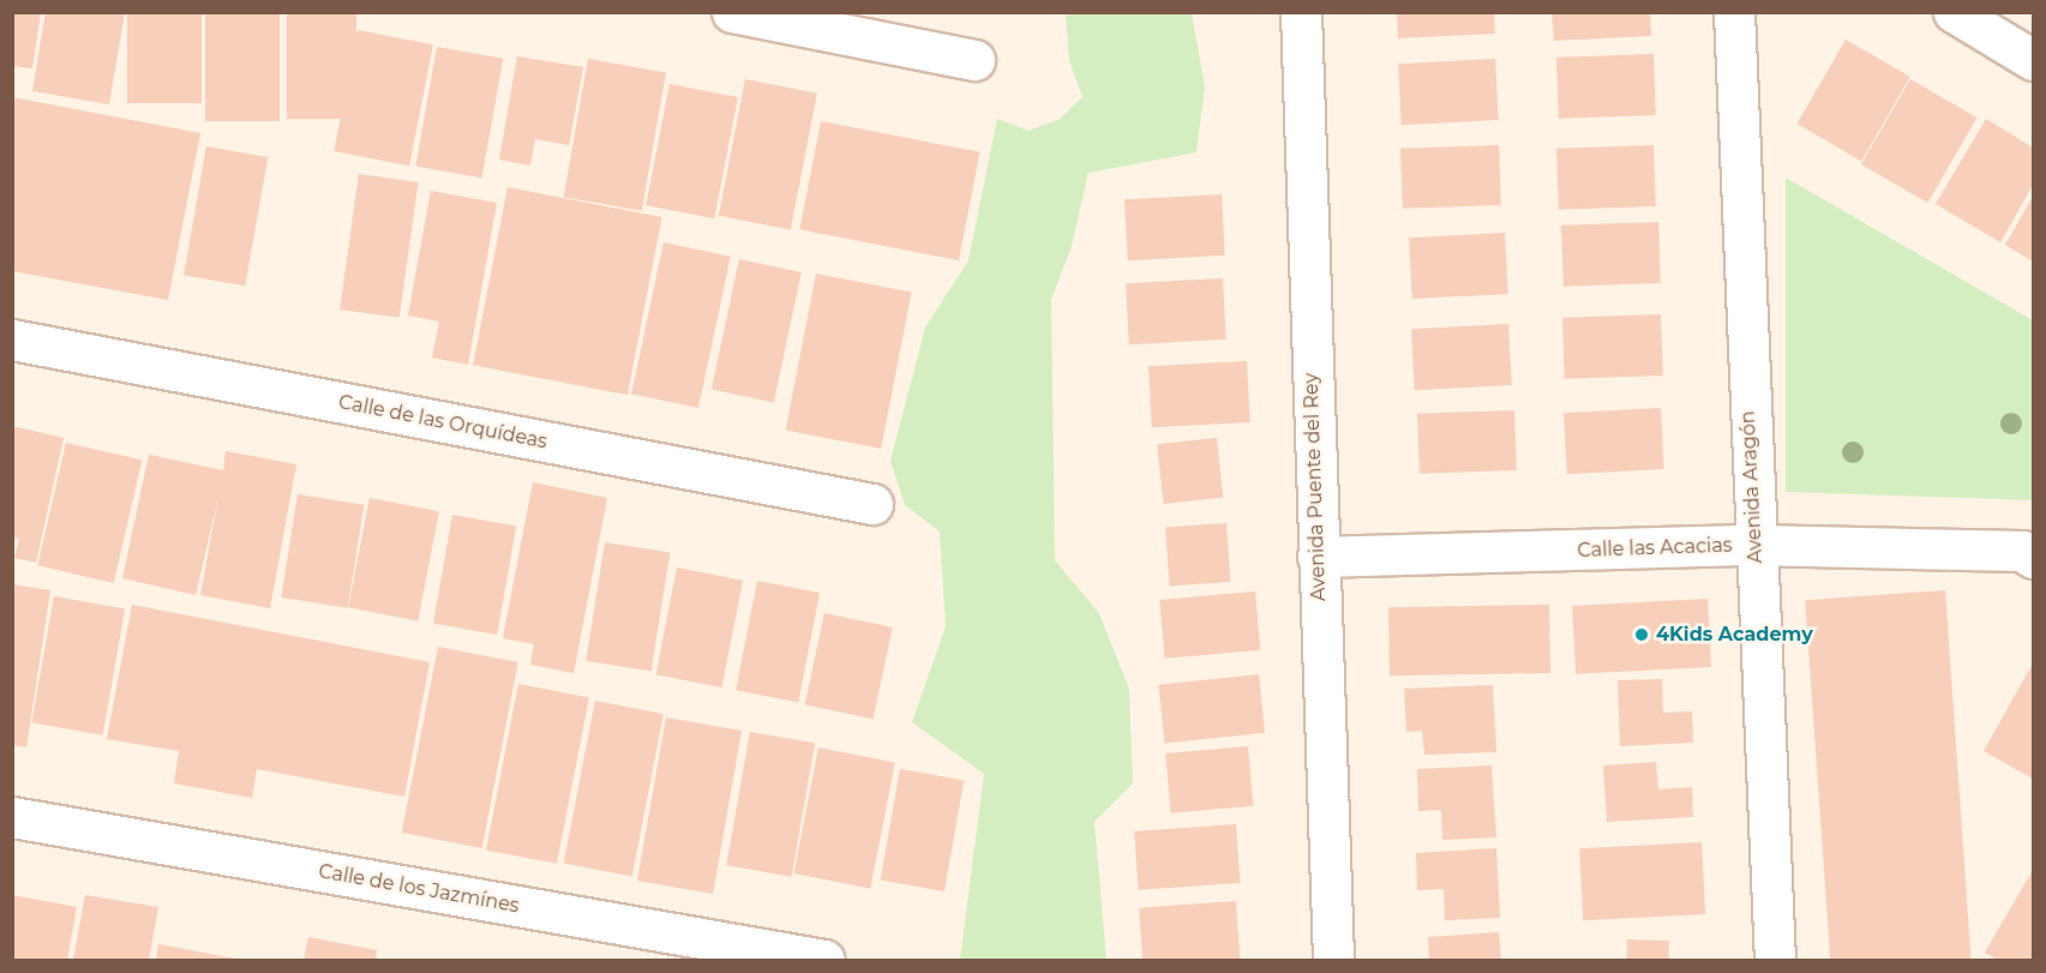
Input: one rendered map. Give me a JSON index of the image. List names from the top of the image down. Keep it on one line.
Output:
{"streets":{"street":["Calle de las Orquídeas","Avenida Puente del Rey","Avenida Aragón","Calle las Acacias","Calle de los Jazmínes"]},"crossings":[["Avenida Puente del Rey","Calle las Acacias"],["Avenida Aragón","Calle las Acacias"]],"places":["4Kids Academy"]}
